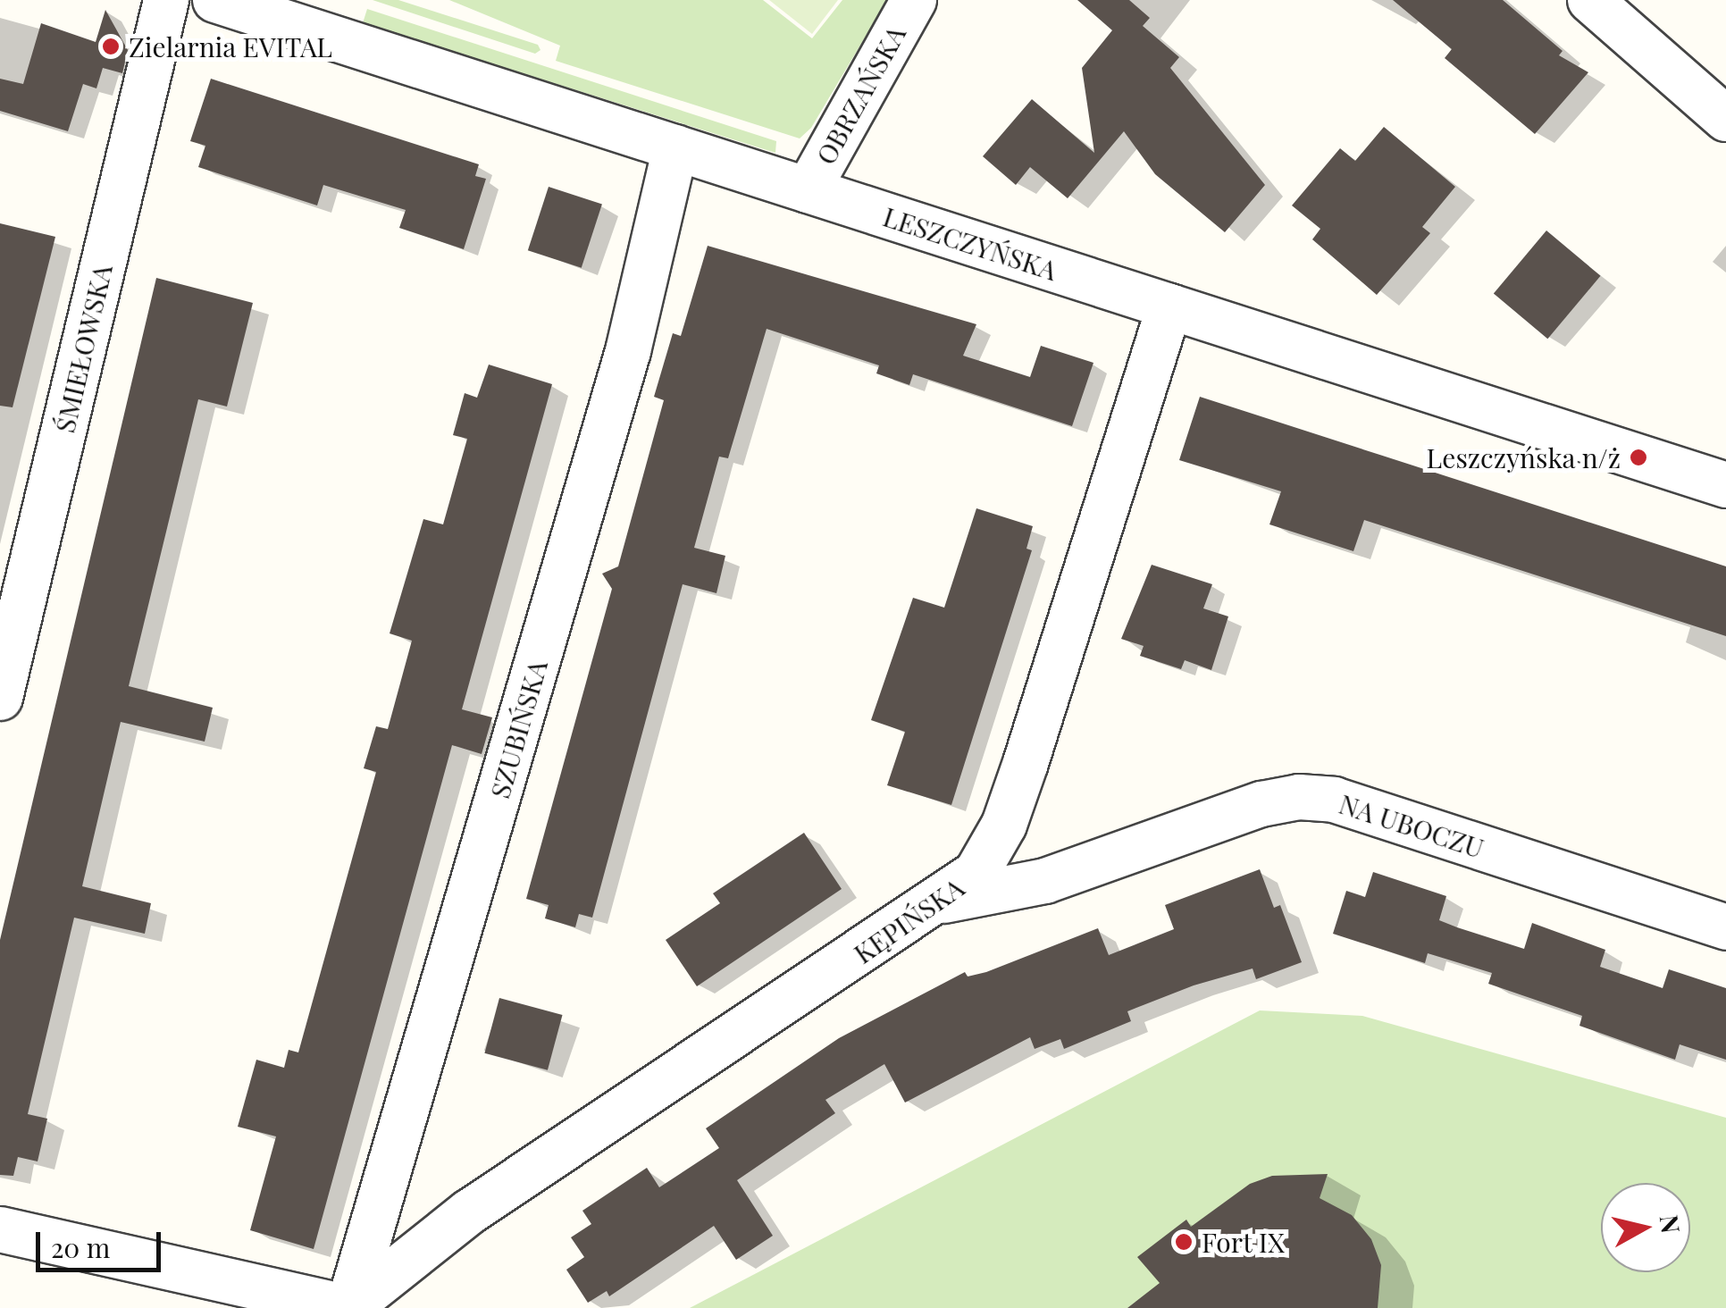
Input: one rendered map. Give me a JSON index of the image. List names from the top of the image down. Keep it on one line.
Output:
{"streets":{"street":["OBRZAŃSKA","LESZCZYŃSKA","ŚMIEŁOWSKA","SZUBIŃSKA","NA UBOCZU","KĘPIŃSKA"]},"crossings":[["OBRZAŃSKA","LESZCZYŃSKA"],["LESZCZYŃSKA","SZUBIŃSKA"],["LESZCZYŃSKA","KĘPIŃSKA"],["SZUBIŃSKA","KĘPIŃSKA"],["NA UBOCZU","KĘPIŃSKA"]],"places":["Zielarnia EVITAL","Leszczyńska n/ż","Fort IX"],"scale_bar":"20 m","north":"right"}
